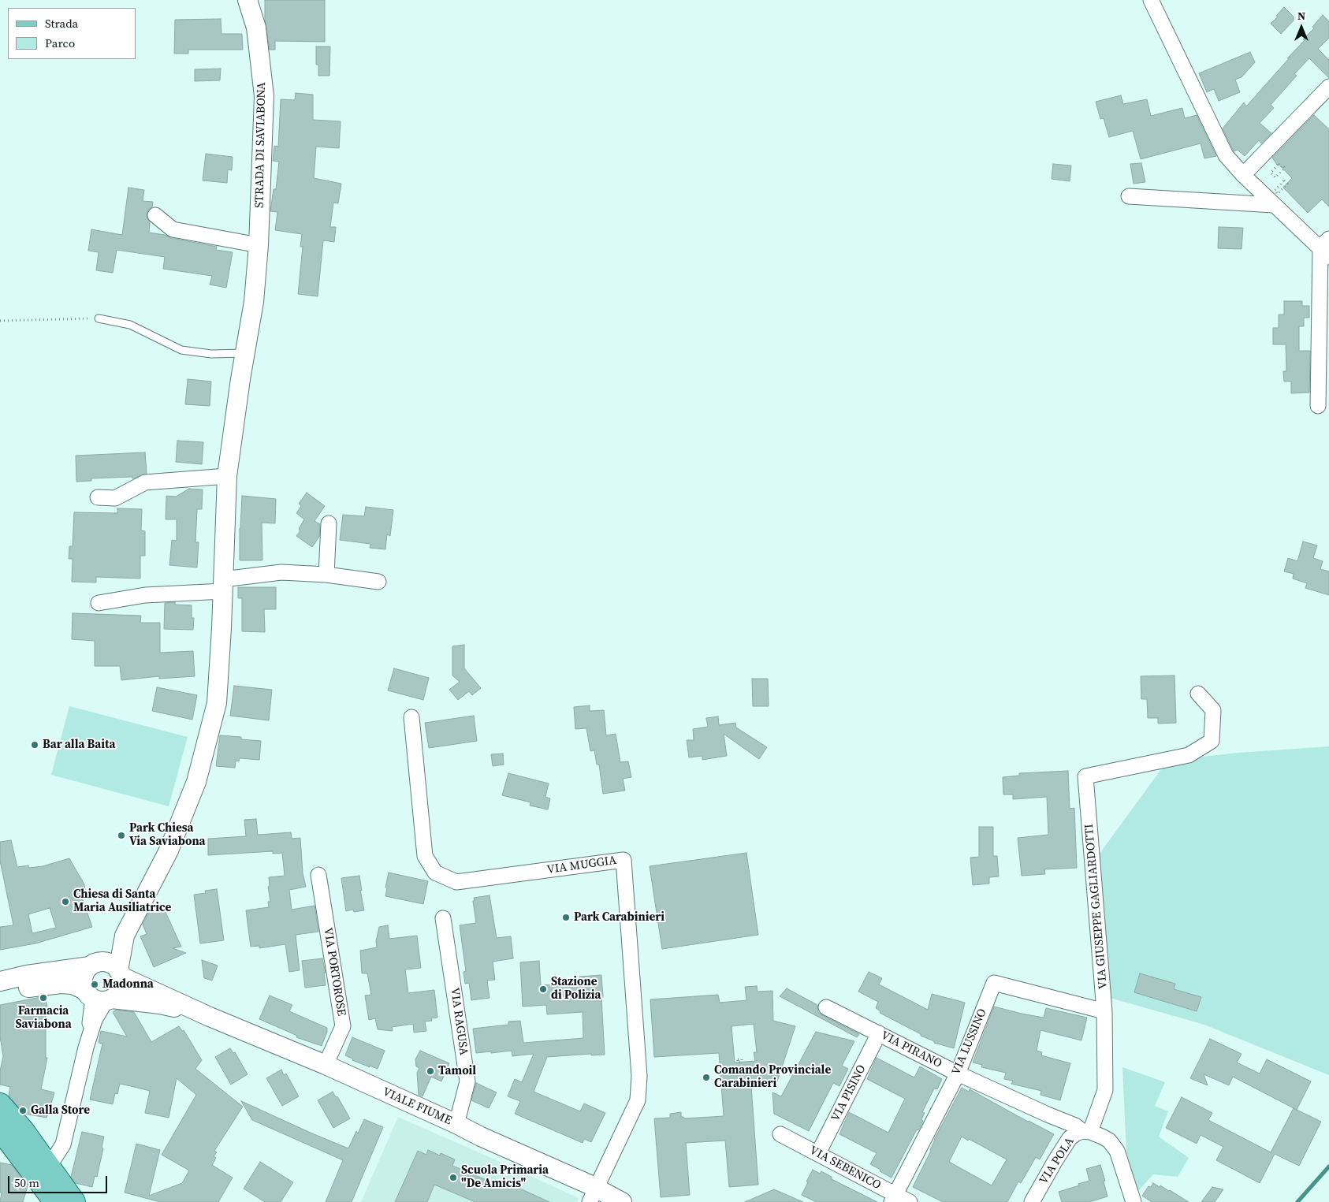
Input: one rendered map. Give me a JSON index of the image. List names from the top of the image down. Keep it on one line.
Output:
{"streets":{"street":["STRADA DI SAVIABONA","VIA MUGGIA","VIA GIUSEPPE GAGLIARDOTTI","VIA PORTOROSE","VIA RAGUSA","VIA LUSSINO","VIA PIRANO","VIA PISINO","VIALE FIUME","VIA POLA","VIA SEBENICO"]},"crossings":[["STRADA DI SAVIABONA","VIALE FIUME"],["VIA MUGGIA","VIALE FIUME"],["VIA GIUSEPPE GAGLIARDOTTI","VIA LUSSINO"],["VIA GIUSEPPE GAGLIARDOTTI","VIA PIRANO"],["VIA GIUSEPPE GAGLIARDOTTI","VIA POLA"],["VIA PORTOROSE","VIALE FIUME"],["VIA RAGUSA","VIALE FIUME"],["VIA LUSSINO","VIA PIRANO"],["VIA LUSSINO","VIA SEBENICO"],["VIA PIRANO","VIA PISINO"],["VIA PIRANO","VIA POLA"],["VIA PISINO","VIA SEBENICO"]],"places":["Bar alla Baita","Park Chiesa Via Saviabona","Chiesa di Santa Maria Ausiliatrice","Park Carabinieri","Madonna","Stazione di Polizia","Farmacia Saviabona","Tamoil","Comando Provinciale Carabinieri","Galla Store","Scuola Primaria \"De Amicis\""],"legend":["Strada","Parco"],"scale_bar":"50 m","north":"top"}
